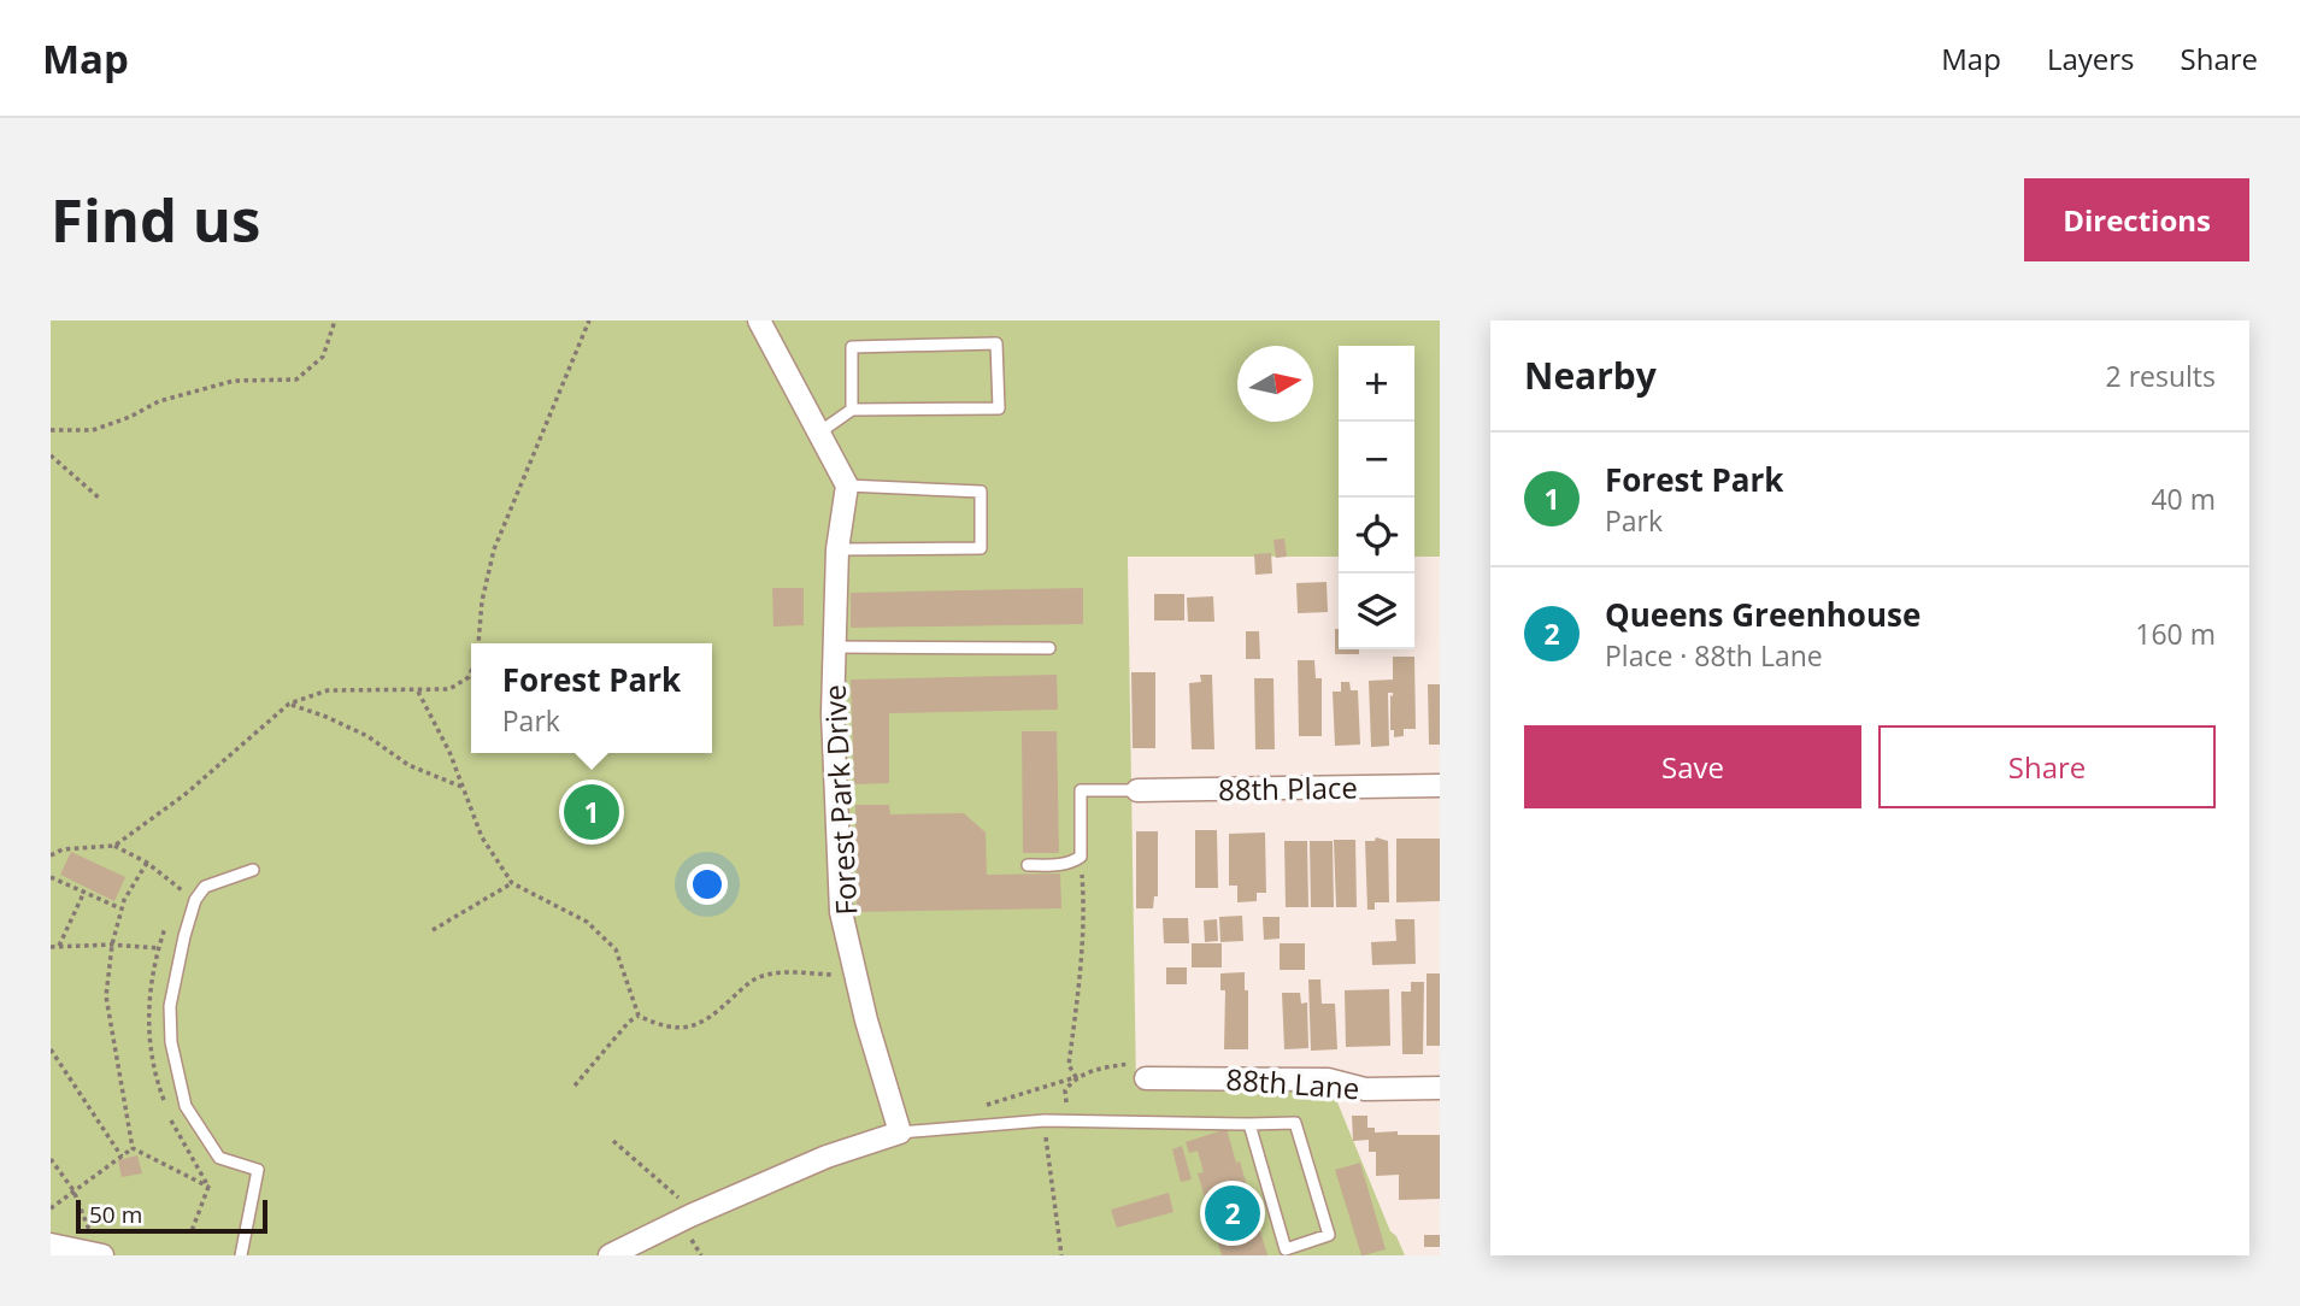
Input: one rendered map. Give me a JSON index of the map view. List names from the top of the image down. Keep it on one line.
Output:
{"streets":{"street":["88th Place","Forest Park Drive","88th Lane"]},"scale_bar":"50 m","north":"right","page":{"header":"Map","nav":["Map","Layers","Share"],"buttons":["Directions",["Save","Share"]],"title":"Find us","heading":["Nearby","2 results"],"map_buttons":["+","−"],"list":[{"mark":"1","name":"Forest Park","note":"Park","value":"40 m"},{"mark":"2","name":"Queens Greenhouse","note":"Place · 88th Lane","value":"160 m"}],"popup":["Forest Park","Park"],"pins":["1","2"],"scale":"50 m"}}
